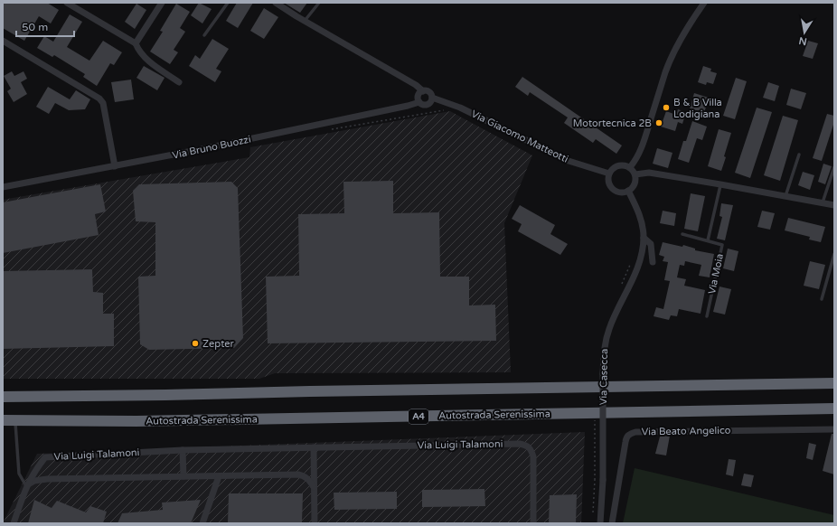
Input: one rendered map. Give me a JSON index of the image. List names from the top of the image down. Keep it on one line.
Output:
{"streets":{"highway":["Autostrada Serenissima","A4"],"street":["Via Giacomo Matteotti","Via Bruno Buozzi","Via Casecca","Via Beato Angelico","Via Luigi Talamoni"],"lane":["Via Moia"]},"crossings":[["Via Giacomo Matteotti","Via Bruno Buozzi"],["Via Giacomo Matteotti","Via Casecca"]],"places":["B & B Villa Lodigiana","Motortecnica 2B","Zepter"],"scale_bar":"50 m","north":"bottom"}
